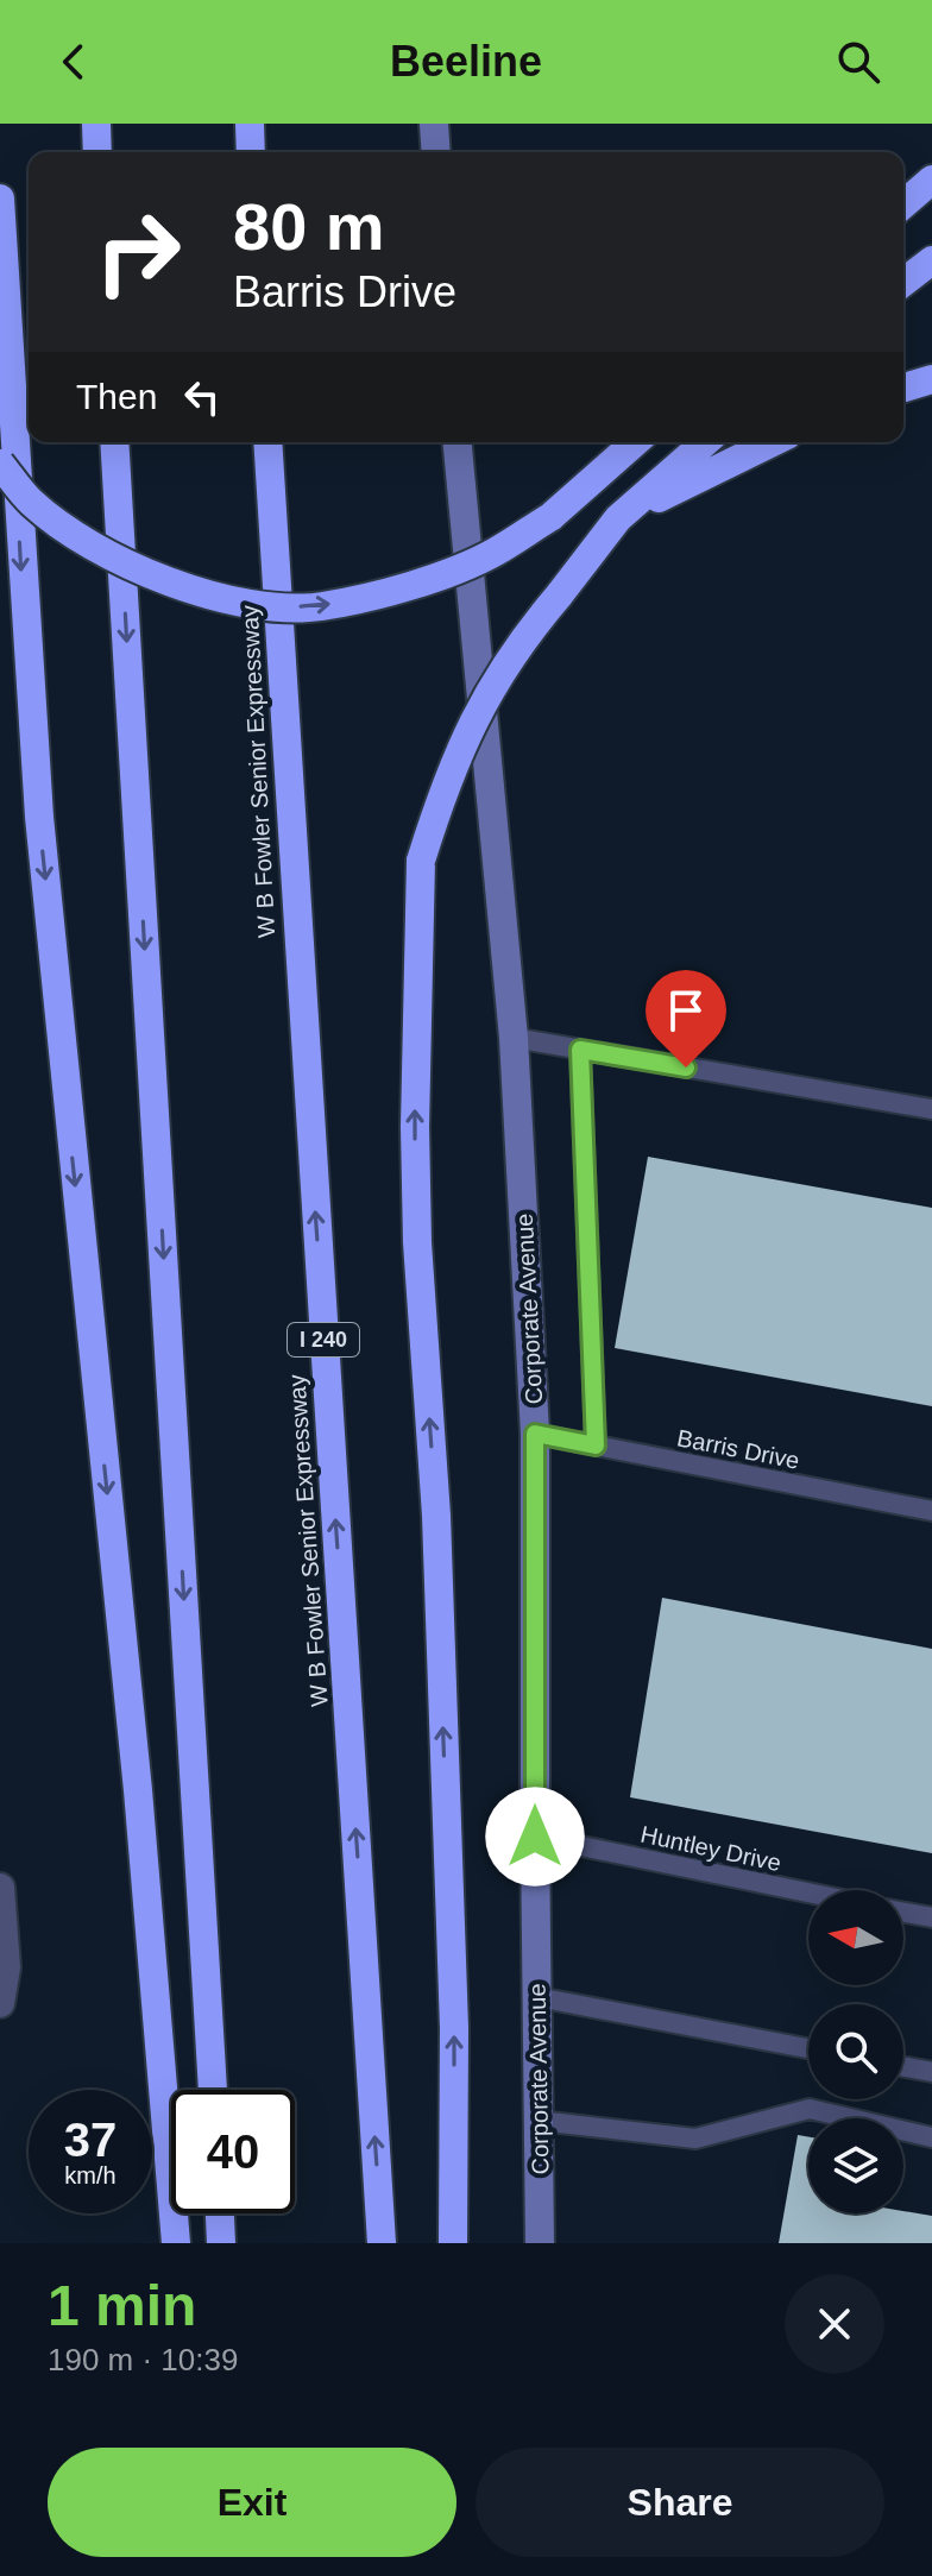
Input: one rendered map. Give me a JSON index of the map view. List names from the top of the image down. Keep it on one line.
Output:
{"streets":{"highway":["W B Fowler Senior Expressway","I 240"],"street":["Corporate Avenue"],"lane":["Barris Drive","Huntley Drive"]},"crossings":[["Corporate Avenue","Barris Drive"],["Corporate Avenue","Huntley Drive"]],"north":"left","page":{"header":"Beeline","turn":["80 m","Barris Drive"],"then":"Then","speed":"37 km/h","limit":"40","heading":["1 min","190 m · 10:39"],"buttons":["Exit","Share"]}}
